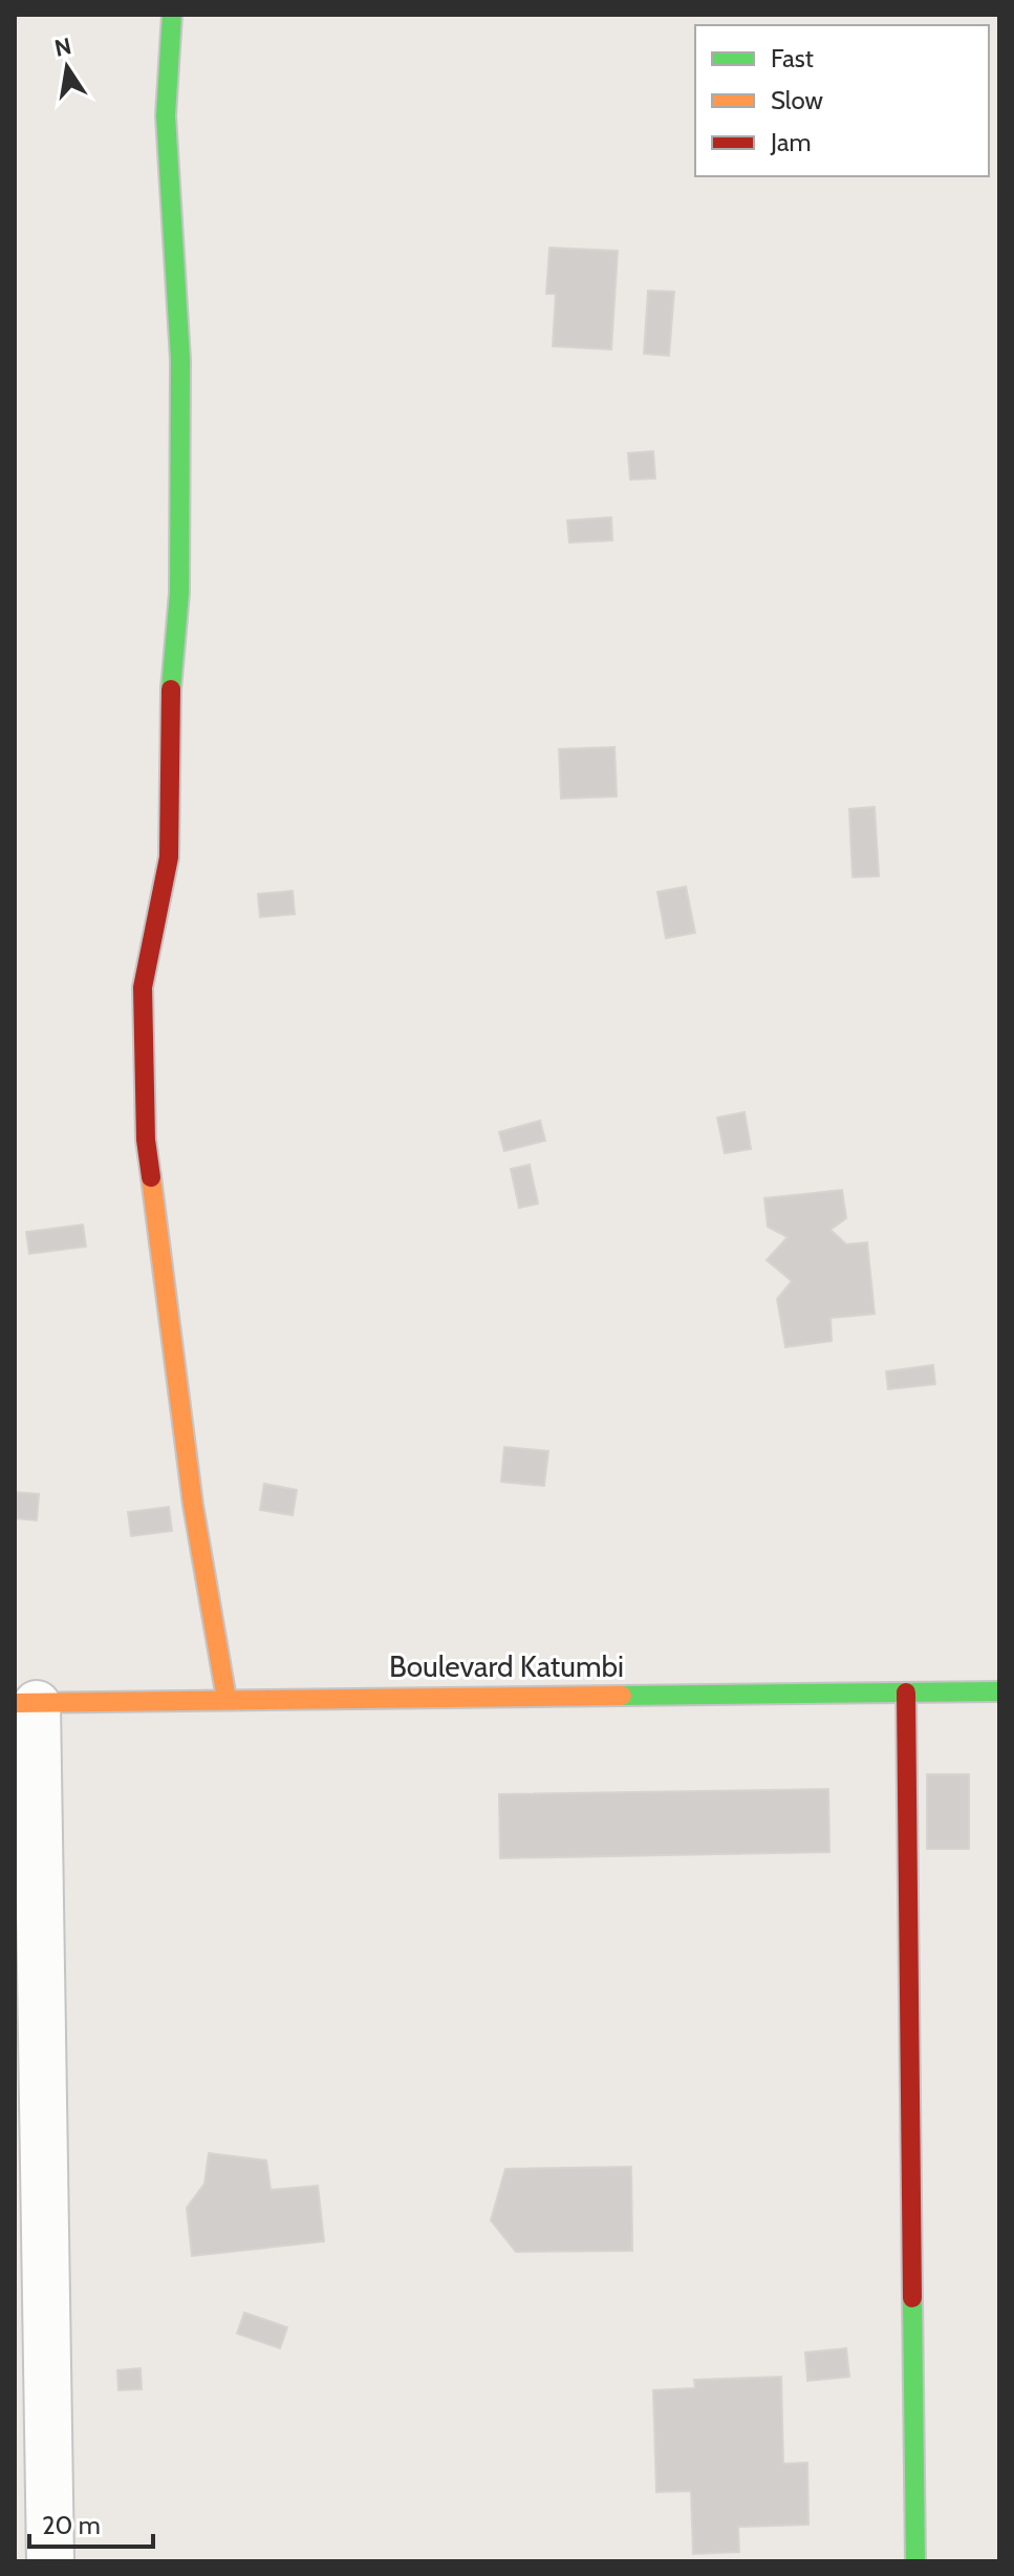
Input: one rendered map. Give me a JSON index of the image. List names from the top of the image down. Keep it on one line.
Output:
{"streets":{"street":["Boulevard Katumbi"]},"legend":["Fast","Slow","Jam"],"scale_bar":"20 m","north":"top"}
